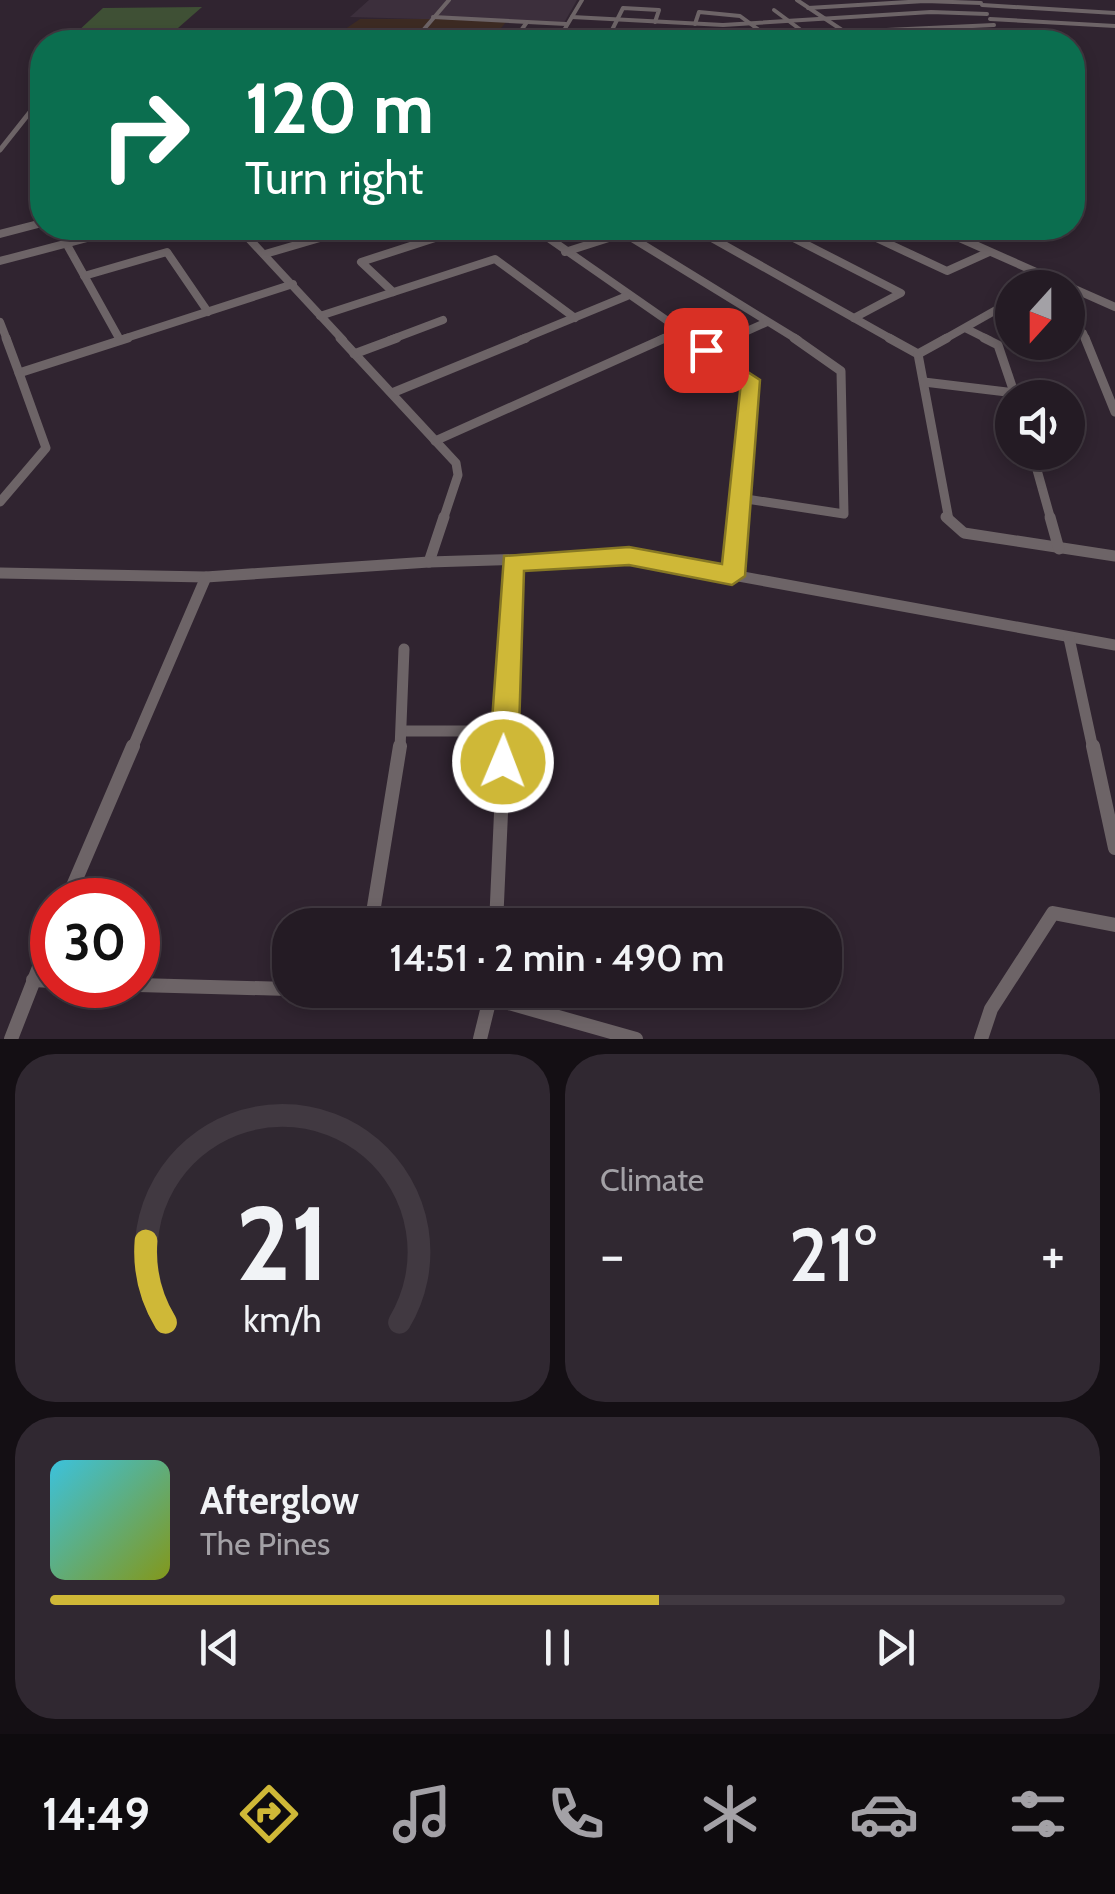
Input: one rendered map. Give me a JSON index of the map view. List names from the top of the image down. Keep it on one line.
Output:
{"north":"bottom","page":{"turn":["120 m","Turn right"],"limit":"30","trip":"14:51 · 2 min · 490 m","tile":"Climate","heat":["−","21°","+"],"song":["Afterglow","The Pines"],"tabs":"14:49","gauge":["21","km/h"]}}
